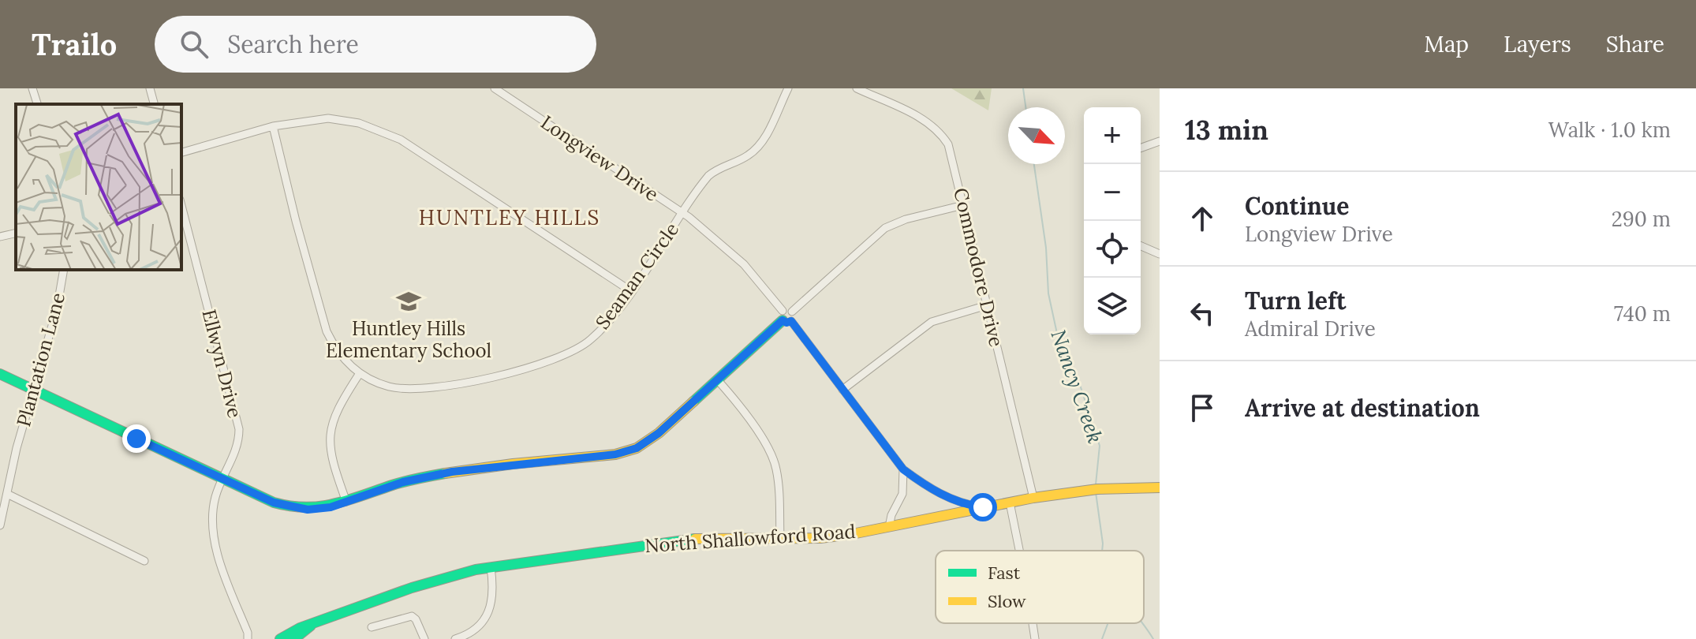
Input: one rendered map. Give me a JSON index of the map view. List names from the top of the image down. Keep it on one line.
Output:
{"streets":{"street":["Longview Drive","Commodore Drive","Seaman Circle","Plantation Lane","Ellwyn Drive","North Shallowford Road"]},"crossings":[["Longview Drive","Seaman Circle"],["Longview Drive","North Shallowford Road"],["Commodore Drive","North Shallowford Road"]],"districts":["HUNTLEY HILLS"],"water":["Nancy Creek"],"places":{"school or university":["Huntley Hills Elementary School"]},"legend":["Fast","Slow"],"north":"bottom right","page":{"header":"Trailo","search":"Search here","nav":["Map","Layers","Share"],"heading":["13 min","Walk · 1.0 km"],"map_buttons":["+","−"],"list":[["Continue","Longview Drive","290 m"],["Turn left","Admiral Drive","740 m"],"Arrive at destination"]}}
